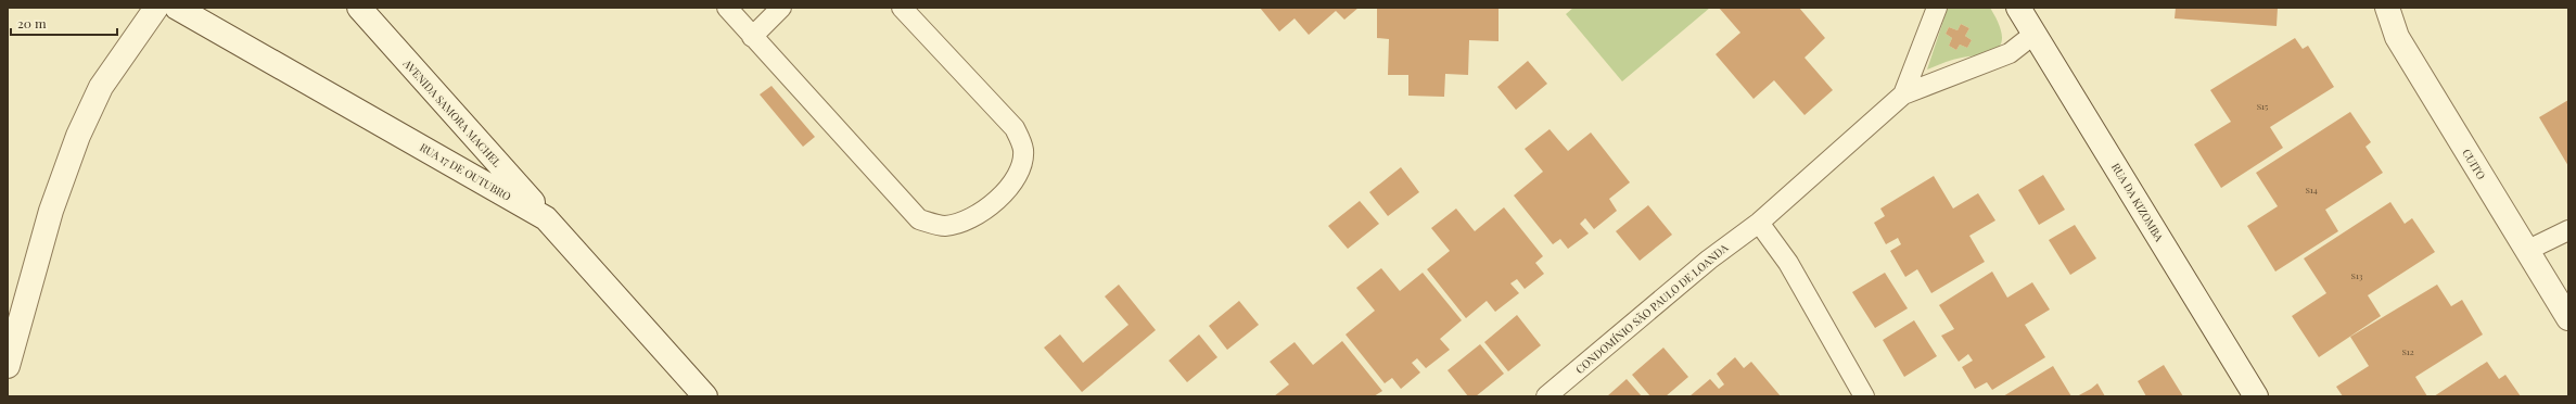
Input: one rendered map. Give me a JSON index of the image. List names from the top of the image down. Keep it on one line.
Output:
{"streets":{"main road":["AVENIDA SAMORA MACHEL","CUITO","RUA 17 DE OUTUBRO","RUA DA KIZOMBA"],"lane":["CONDOMÍNIO SÃO PAULO DE LOANDA"]},"crossings":[["AVENIDA SAMORA MACHEL","RUA 17 DE OUTUBRO"],["RUA DA KIZOMBA","CONDOMÍNIO SÃO PAULO DE LOANDA"]],"house_numbers":["S15","S14","S13","S12"],"scale_bar":"20 m"}
